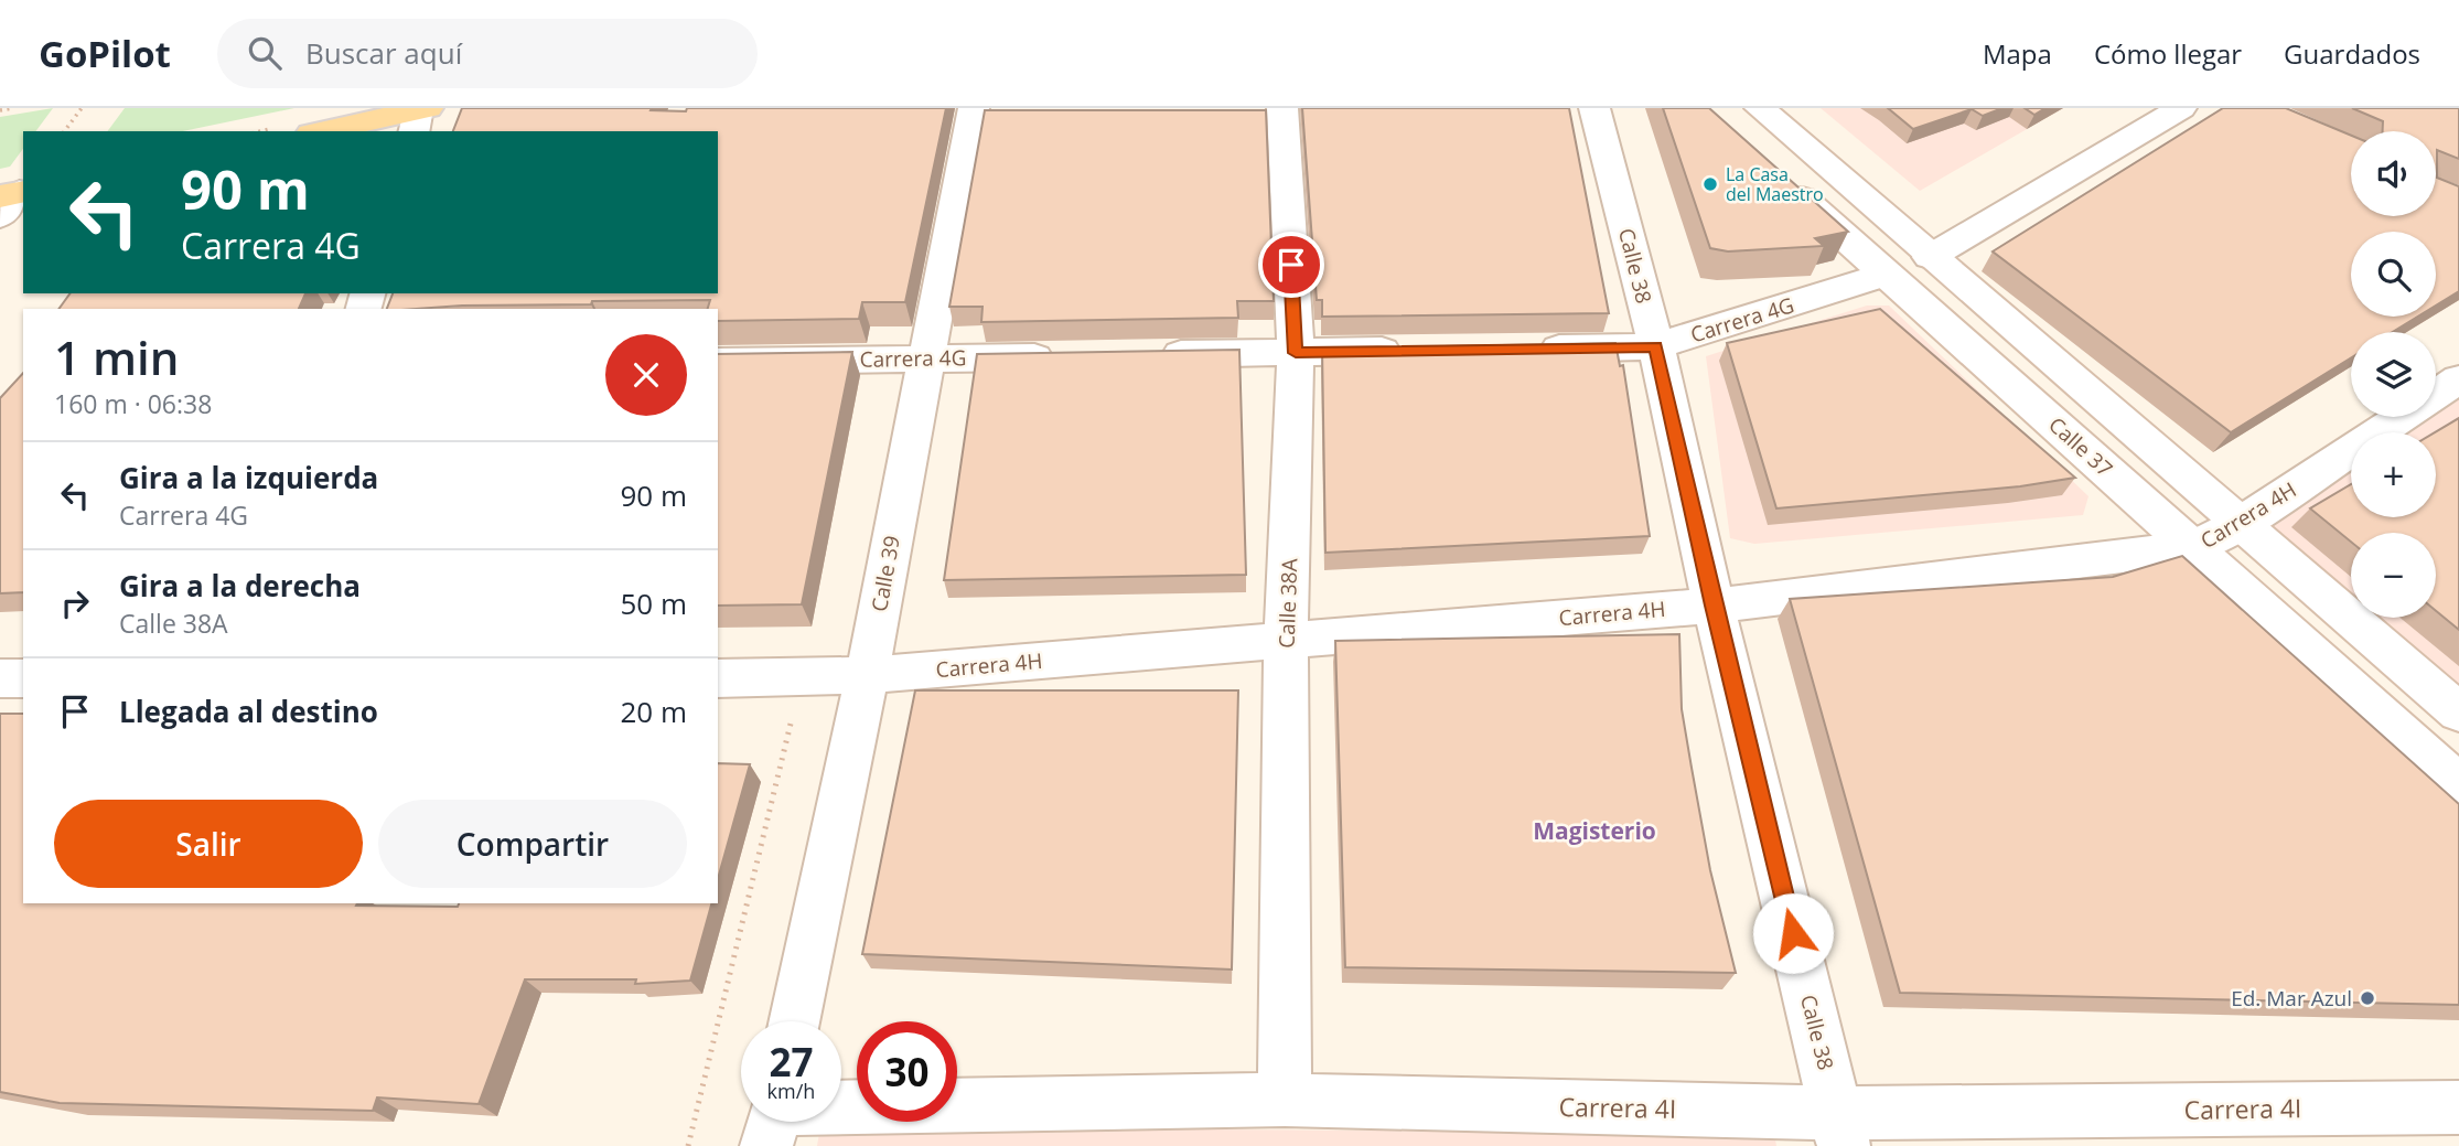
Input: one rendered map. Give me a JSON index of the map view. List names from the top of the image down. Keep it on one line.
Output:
{"streets":{"street":["Calle 38","Carrera 4G","Calle 37","Carrera 4H","Calle 39","Calle 38A","Carrera 4I"]},"crossings":[["Calle 38","Carrera 4G"],["Calle 38","Carrera 4H"],["Calle 38","Carrera 4I"],["Carrera 4G","Calle 37"],["Carrera 4G","Calle 39"],["Calle 37","Carrera 4H"],["Carrera 4H","Calle 39"],["Carrera 4H","Calle 38A"],["Calle 38A","Carrera 4I"]],"districts":["Magisterio"],"places":["La Casa del Maestro","Ed. Mar Azul"],"page":{"header":"GoPilot","search":"Buscar aquí","nav":["Mapa","Cómo llegar","Guardados"],"map_buttons":["+","−"],"turn":["90 m","Carrera 4G"],"heading":["1 min","160 m · 06:38"],"list":[{"name":"Gira a la izquierda","note":"Carrera 4G","value":"90 m"},{"name":"Gira a la derecha","note":"Calle 38A","value":"50 m"},{"name":"Llegada al destino","value":"20 m"}],"buttons":["Salir","Compartir"],"speed":"27 km/h","limit":"30"}}
